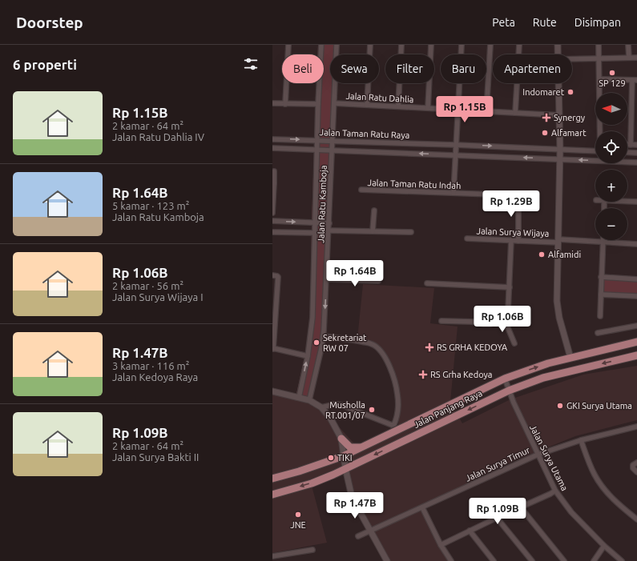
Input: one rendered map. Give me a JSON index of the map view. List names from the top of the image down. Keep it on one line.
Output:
{"streets":{"main road":["Jalan Panjang Raya"],"street":["Jalan Ratu Dahlia","Jalan Taman Ratu Raya","Jalan Taman Ratu Indah","Jalan Ratu Kamboja","Jalan Surya Wijaya","Jalan Surya Utama","Jalan Surya Timur"]},"crossings":[["Jalan Ratu Dahlia","Jalan Ratu Kamboja"],["Jalan Ratu Dahlia","Jalan Surya Wijaya"],["Jalan Taman Ratu Raya","Jalan Ratu Kamboja"],["Jalan Taman Ratu Raya","Jalan Surya Wijaya"],["Jalan Taman Ratu Indah","Jalan Surya Wijaya"],["Jalan Surya Wijaya","Jalan Panjang Raya"],["Jalan Panjang Raya","Jalan Surya Utama"],["Jalan Surya Utama","Jalan Surya Timur"]],"places":{"other":["SP 129","Indomaret","Alfamart","Alfamidi","Sekretariat RW 07","GKI Surya Utama","Musholla RT.001/07","TIKI","JNE"],"health":["Synergy","RS GRHA KEDOYA","RS Grha Kedoya"]},"north":"left","page":{"header":"Doorstep","nav":["Peta","Rute","Disimpan"],"heading":"6 properti","chip":["Beli","Sewa","Filter","Baru","Apartemen"],"list":[{"name":"Rp 1.15B","note":"2 kamar · 64 m² · Jalan Ratu Dahlia IV"},{"name":"Rp 1.64B","note":"5 kamar · 123 m² · Jalan Ratu Kamboja"},{"name":"Rp 1.06B","note":"2 kamar · 56 m² · Jalan Surya Wijaya I"},{"name":"Rp 1.47B","note":"3 kamar · 116 m² · Jalan Kedoya Raya"},{"name":"Rp 1.09B","note":"2 kamar · 64 m² · Jalan Surya Bakti II"}],"map_buttons":["+","−"],"price":["Rp 1.15B","Rp 1.29B","Rp 1.64B","Rp 1.06B","Rp 1.47B","Rp 1.09B"]}}
